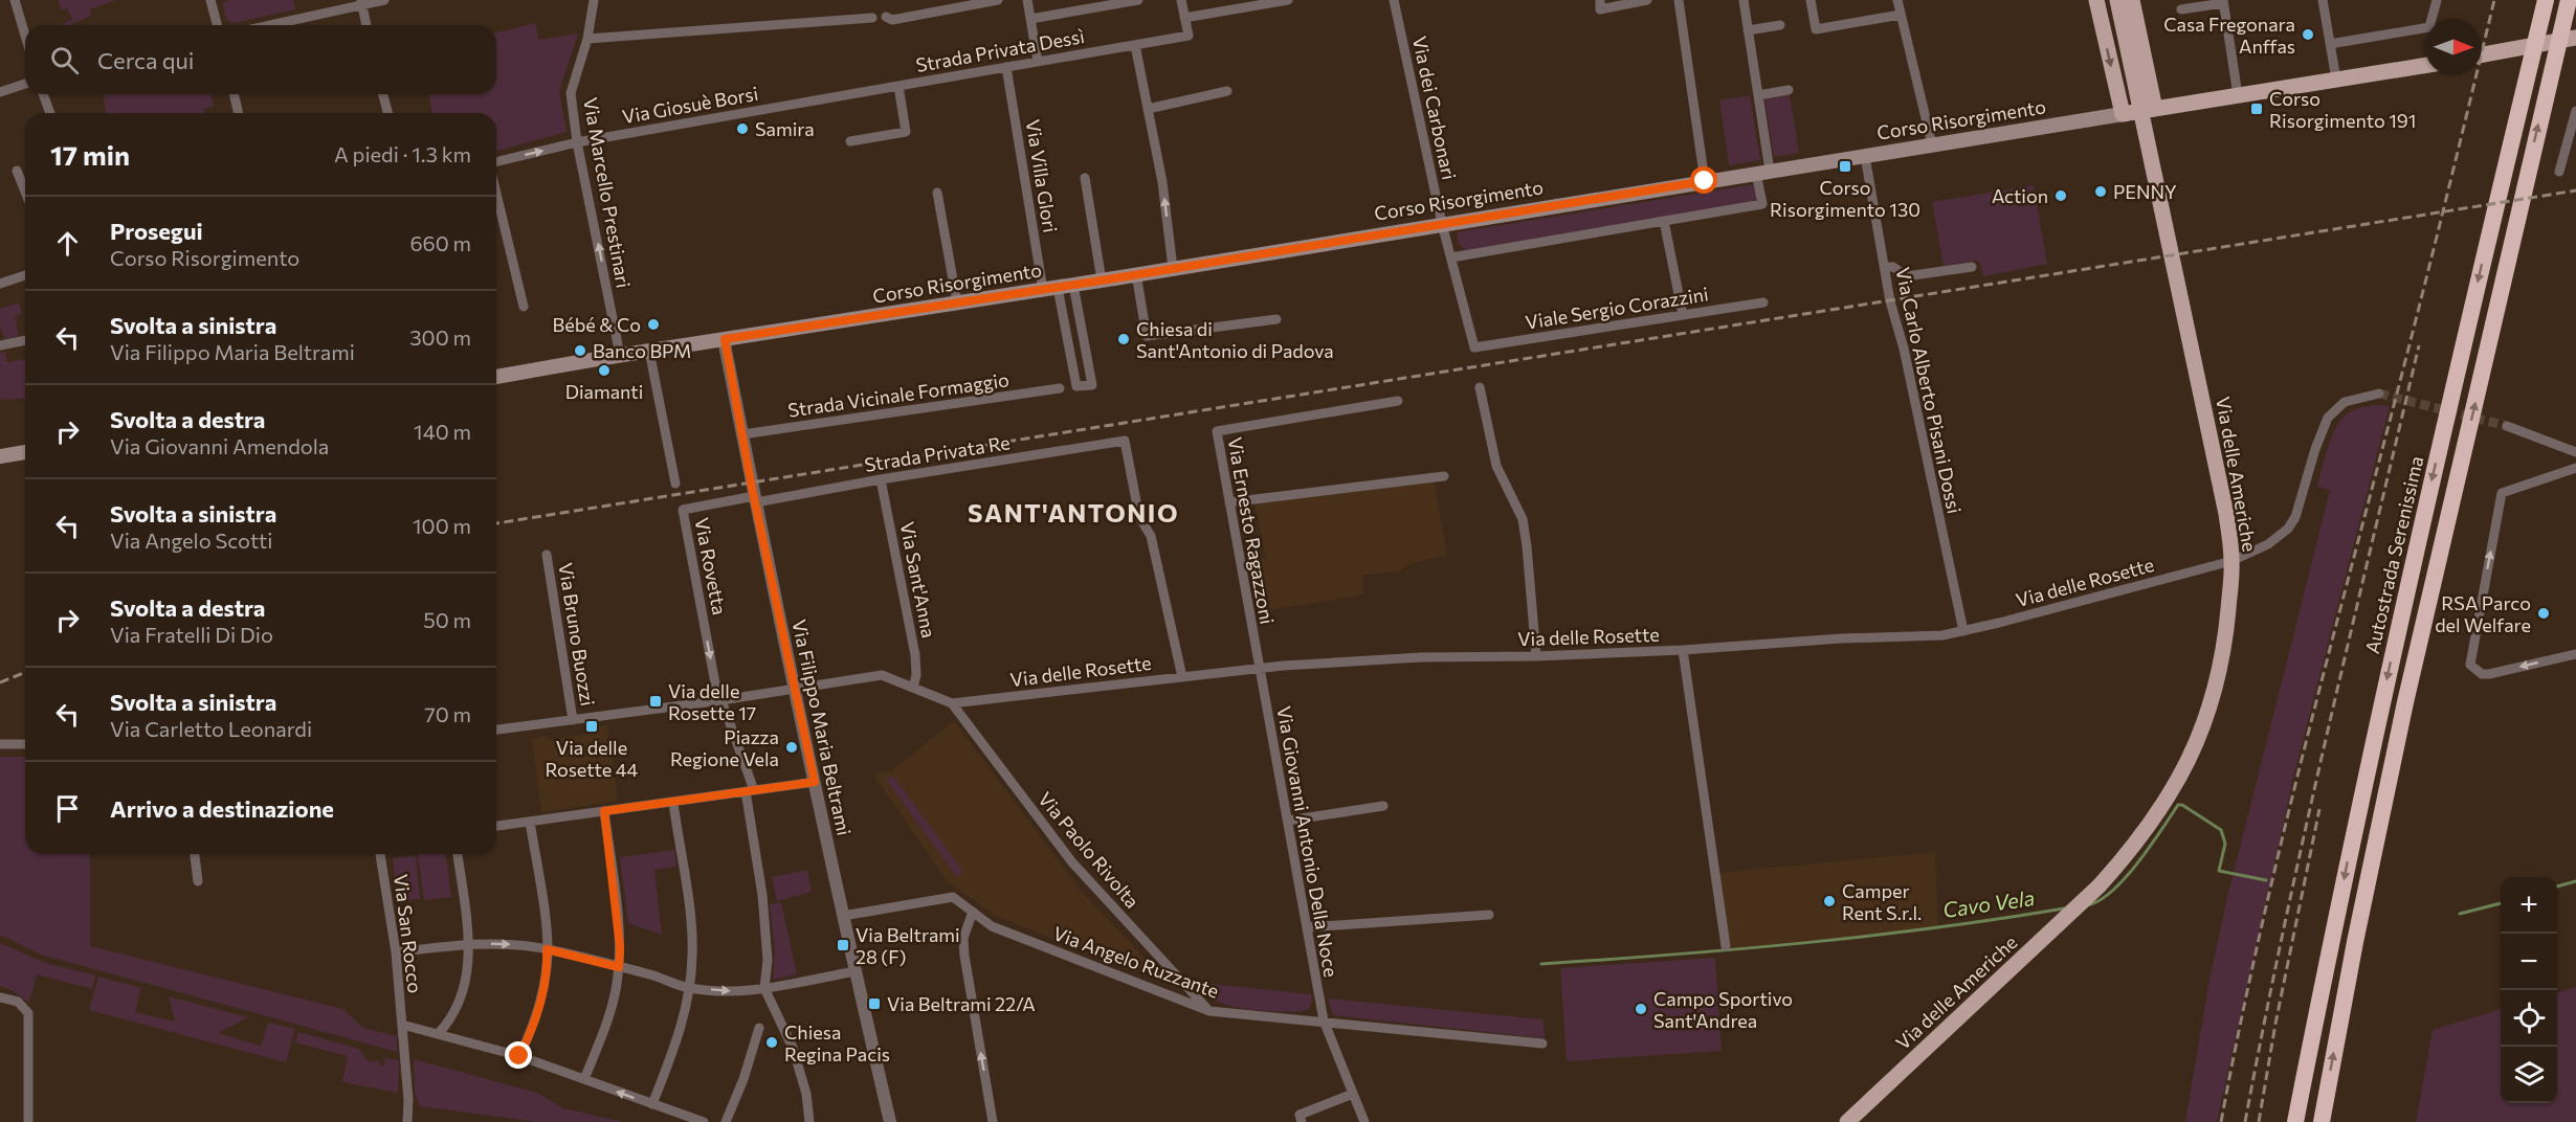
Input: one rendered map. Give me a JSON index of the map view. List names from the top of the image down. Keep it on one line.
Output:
{"streets":{"highway":["Autostrada Serenissima"],"main road":["Corso Risorgimento","Via delle Americhe"],"street":["Strada Privata Dessì","Via Giosuè Borsi","Via dei Carbonari","Via Villa Glori","Via Marcello Prestinari","Viale Sergio Corazzini","Via Carlo Alberto Pisani Dossi","Strada Vicinale Formaggio","Strada Privata Re","Via Ernesto Ragazzoni","Via Rovetta","Via Sant'Anna","Via delle Rosette","Via Bruno Buozzi","Via Filippo Maria Beltrami","Via Giovanni Antonio Della Noce","Via Paolo Rivolta","Via San Rocco","Via Angelo Ruzzante"]},"crossings":[["Strada Privata Dessì","Via Giosuè Borsi"],["Strada Privata Dessì","Via Villa Glori"],["Via Giosuè Borsi","Via Marcello Prestinari"],["Via dei Carbonari","Corso Risorgimento"],["Via dei Carbonari","Viale Sergio Corazzini"],["Corso Risorgimento","Via Villa Glori"],["Corso Risorgimento","Via Marcello Prestinari"],["Corso Risorgimento","Via Carlo Alberto Pisani Dossi"],["Corso Risorgimento","Via Filippo Maria Beltrami"],["Via Carlo Alberto Pisani Dossi","Via delle Rosette"],["Strada Vicinale Formaggio","Via Filippo Maria Beltrami"],["Strada Privata Re","Via Rovetta"],["Strada Privata Re","Via Sant'Anna"],["Strada Privata Re","Via delle Rosette"],["Strada Privata Re","Via Filippo Maria Beltrami"],["Via delle Americhe","Via delle Rosette"],["Via Ernesto Ragazzoni","Via delle Rosette"],["Via Ernesto Ragazzoni","Via Giovanni Antonio Della Noce"],["Via Rovetta","Via delle Rosette"],["Via Rovetta","Via Filippo Maria Beltrami"],["Via Sant'Anna","Via delle Rosette"],["Via delle Rosette","Via Bruno Buozzi"],["Via delle Rosette","Via Filippo Maria Beltrami"],["Via delle Rosette","Via Giovanni Antonio Della Noce"],["Via delle Rosette","Via Paolo Rivolta"],["Via Filippo Maria Beltrami","Via Angelo Ruzzante"],["Via Giovanni Antonio Della Noce","Via Angelo Ruzzante"],["Via Paolo Rivolta","Via Angelo Ruzzante"]],"one_way":["Via Marcello Prestinari"],"districts":["SANT'ANTONIO"],"water":["Cavo Vela"],"places":{"other":["Casa Fregonara Anffas","Samira","PENNY","Action","Bébé & Co","Chiesa di Sant'Antonio di Padova","Banco BPM","Diamanti","RSA Parco del Welfare","Piazza Regione Vela","Camper Rent S.r.l.","Campo Sportivo Sant'Andrea","Chiesa Regina Pacis"],"transit":["Corso Risorgimento 191","Corso Risorgimento 130","Via delle Rosette 17","Via delle Rosette 44","Via Beltrami 28 (F)","Via Beltrami 22/A"]},"north":"right","page":{"search":"Cerca qui","heading":["17 min","A piedi · 1.3 km"],"list":[["Prosegui","Corso Risorgimento","660 m"],["Svolta a sinistra","Via Filippo Maria Beltrami","300 m"],["Svolta a destra","Via Giovanni Amendola","140 m"],["Svolta a sinistra","Via Angelo Scotti","100 m"],["Svolta a destra","Via Fratelli Di Dio","50 m"],["Svolta a sinistra","Via Carletto Leonardi","70 m"],"Arrivo a destinazione"],"map_buttons":["+","−"]}}
